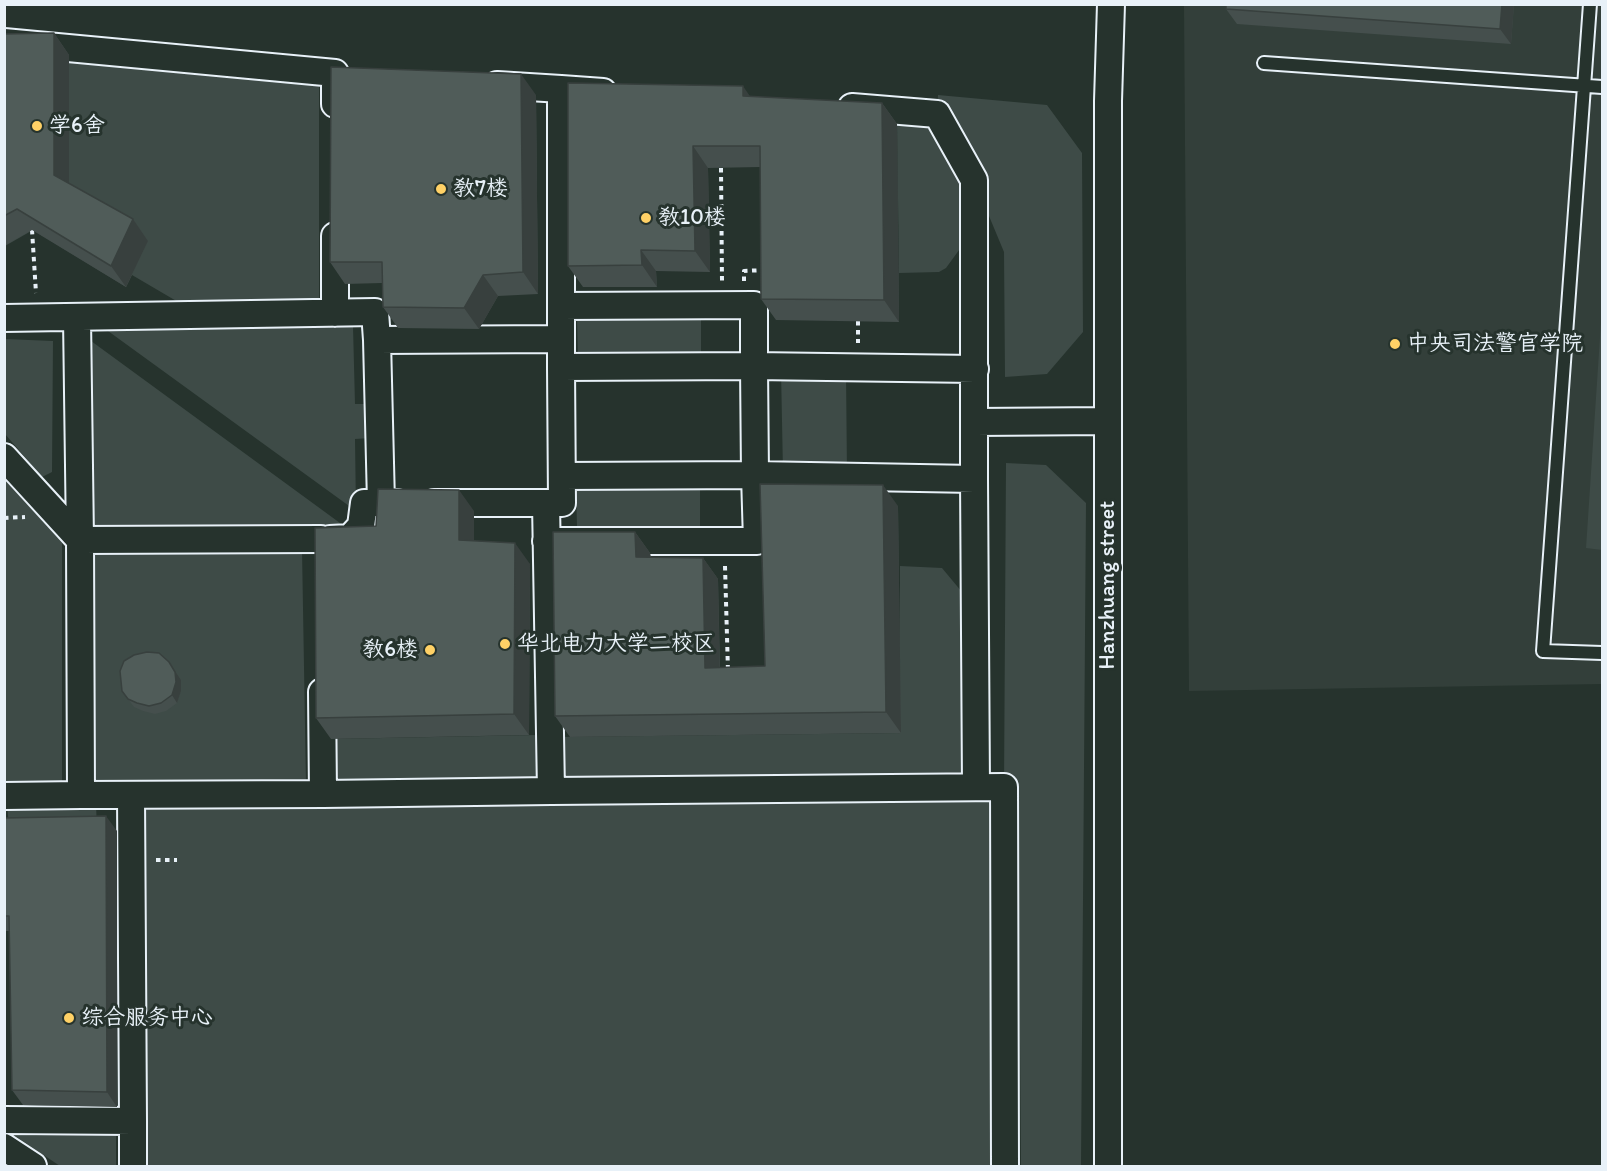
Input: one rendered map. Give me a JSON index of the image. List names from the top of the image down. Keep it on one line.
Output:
{"streets":{"street":["Hanzhuang street"]},"places":["学6舍","教7楼","教10楼","中央司法警官学院","华北电力大学二校区","教6楼","综合服务中心"]}
